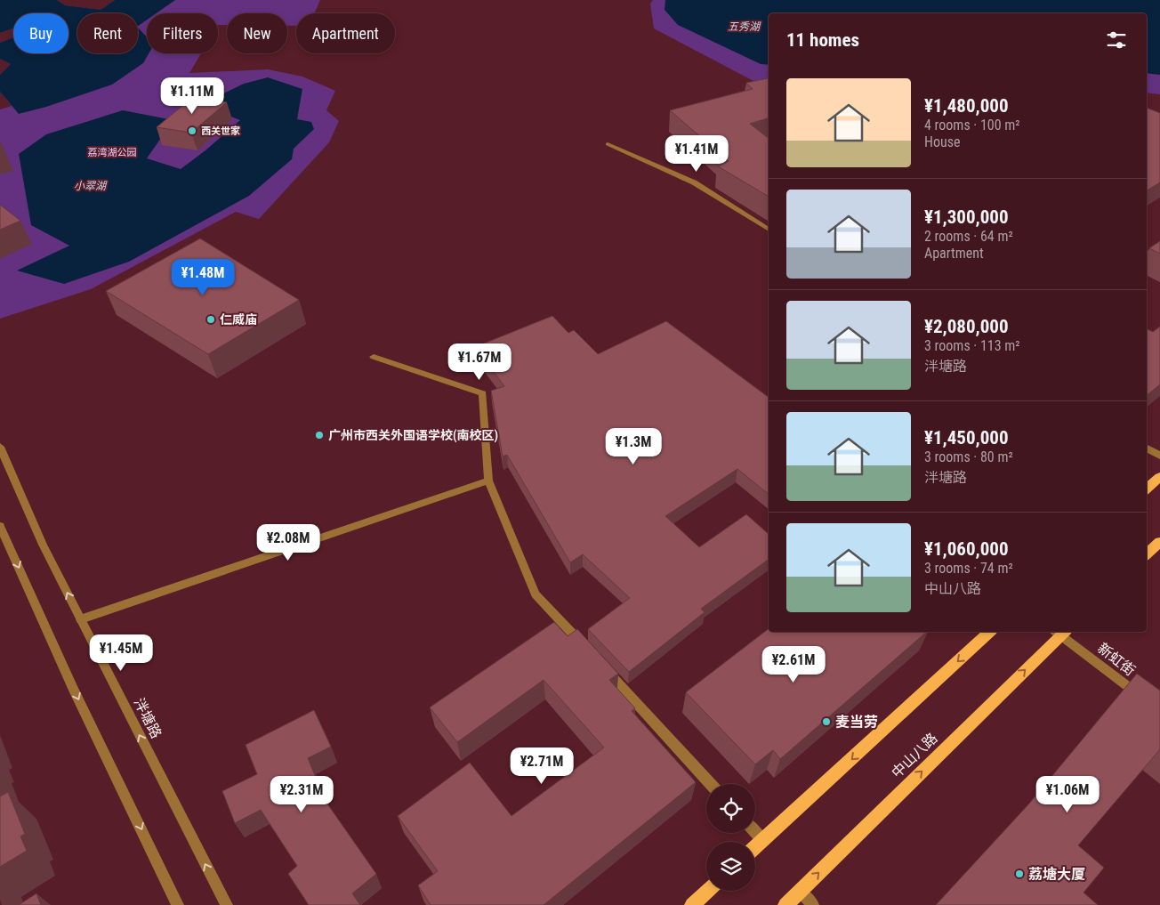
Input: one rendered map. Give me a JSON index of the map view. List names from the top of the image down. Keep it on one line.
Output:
{"streets":{"main road":["中山八路"],"street":["新虹街","泮塘路"]},"water":["五秀湖","小翠湖"],"parks":["荔湾湖公园"],"places":["西关世家","仁威庙","广州市西关外国语学校(南校区)","麦当劳","荔塘大厦"],"page":{"chip":["Buy","Rent","Filters","New","Apartment"],"heading":"11 homes","list":[{"name":"¥1,480,000","note":"4 rooms · 100 m² · House"},{"name":"¥1,300,000","note":"2 rooms · 64 m² · Apartment"},{"name":"¥2,080,000","note":"3 rooms · 113 m² · 泮塘路"},{"name":"¥1,450,000","note":"3 rooms · 80 m² · 泮塘路"},{"name":"¥1,060,000","note":"3 rooms · 74 m² · 中山八路"}],"price":["¥1.11M","¥1.41M","¥1.48M","¥1.67M","¥1.3M","¥2.08M","¥1.45M","¥2.61M","¥2.71M","¥2.31M","¥1.06M"]}}
